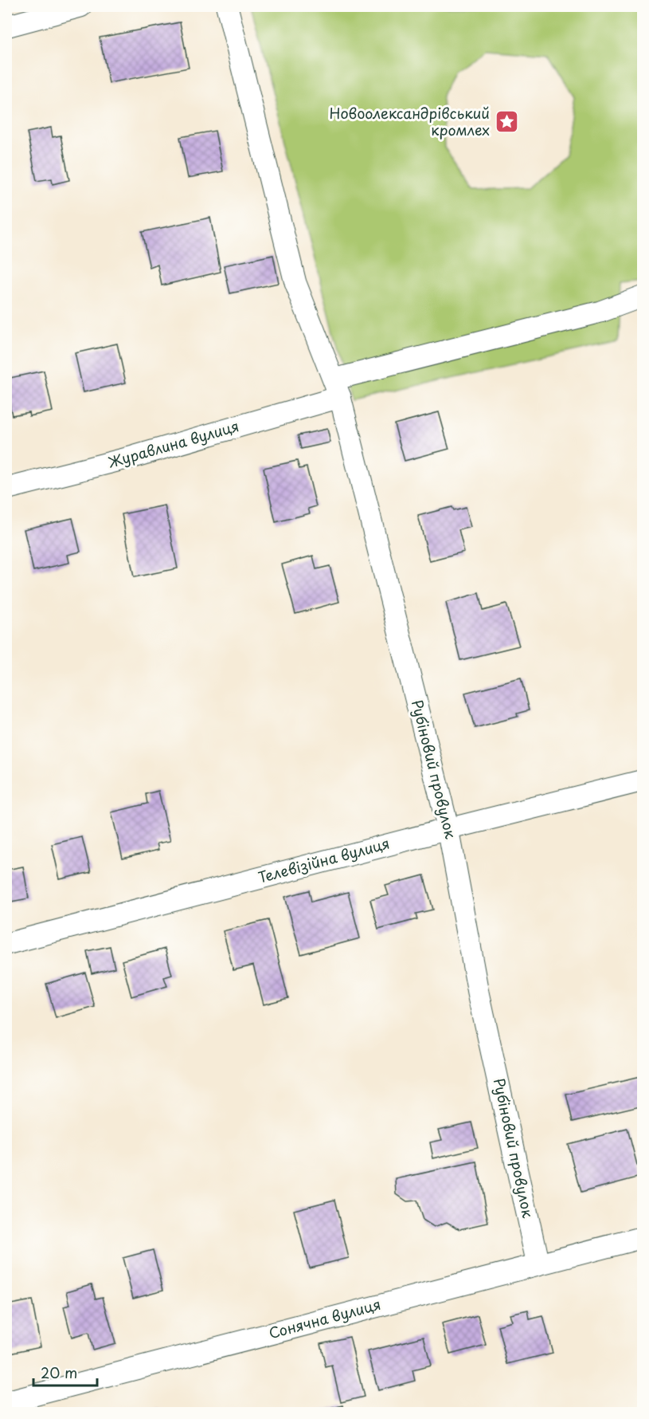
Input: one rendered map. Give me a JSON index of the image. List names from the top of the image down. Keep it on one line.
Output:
{"streets":{"street":["Журавлина вулиця","Рубіновий провулок","Телевізійна вулиця","Сонячна вулиця"]},"crossings":[["Журавлина вулиця","Рубіновий провулок"],["Рубіновий провулок","Телевізійна вулиця"],["Рубіновий провулок","Сонячна вулиця"]],"places":{"place":["Новоолександрівський кромлех"]},"scale_bar":"20 m"}
